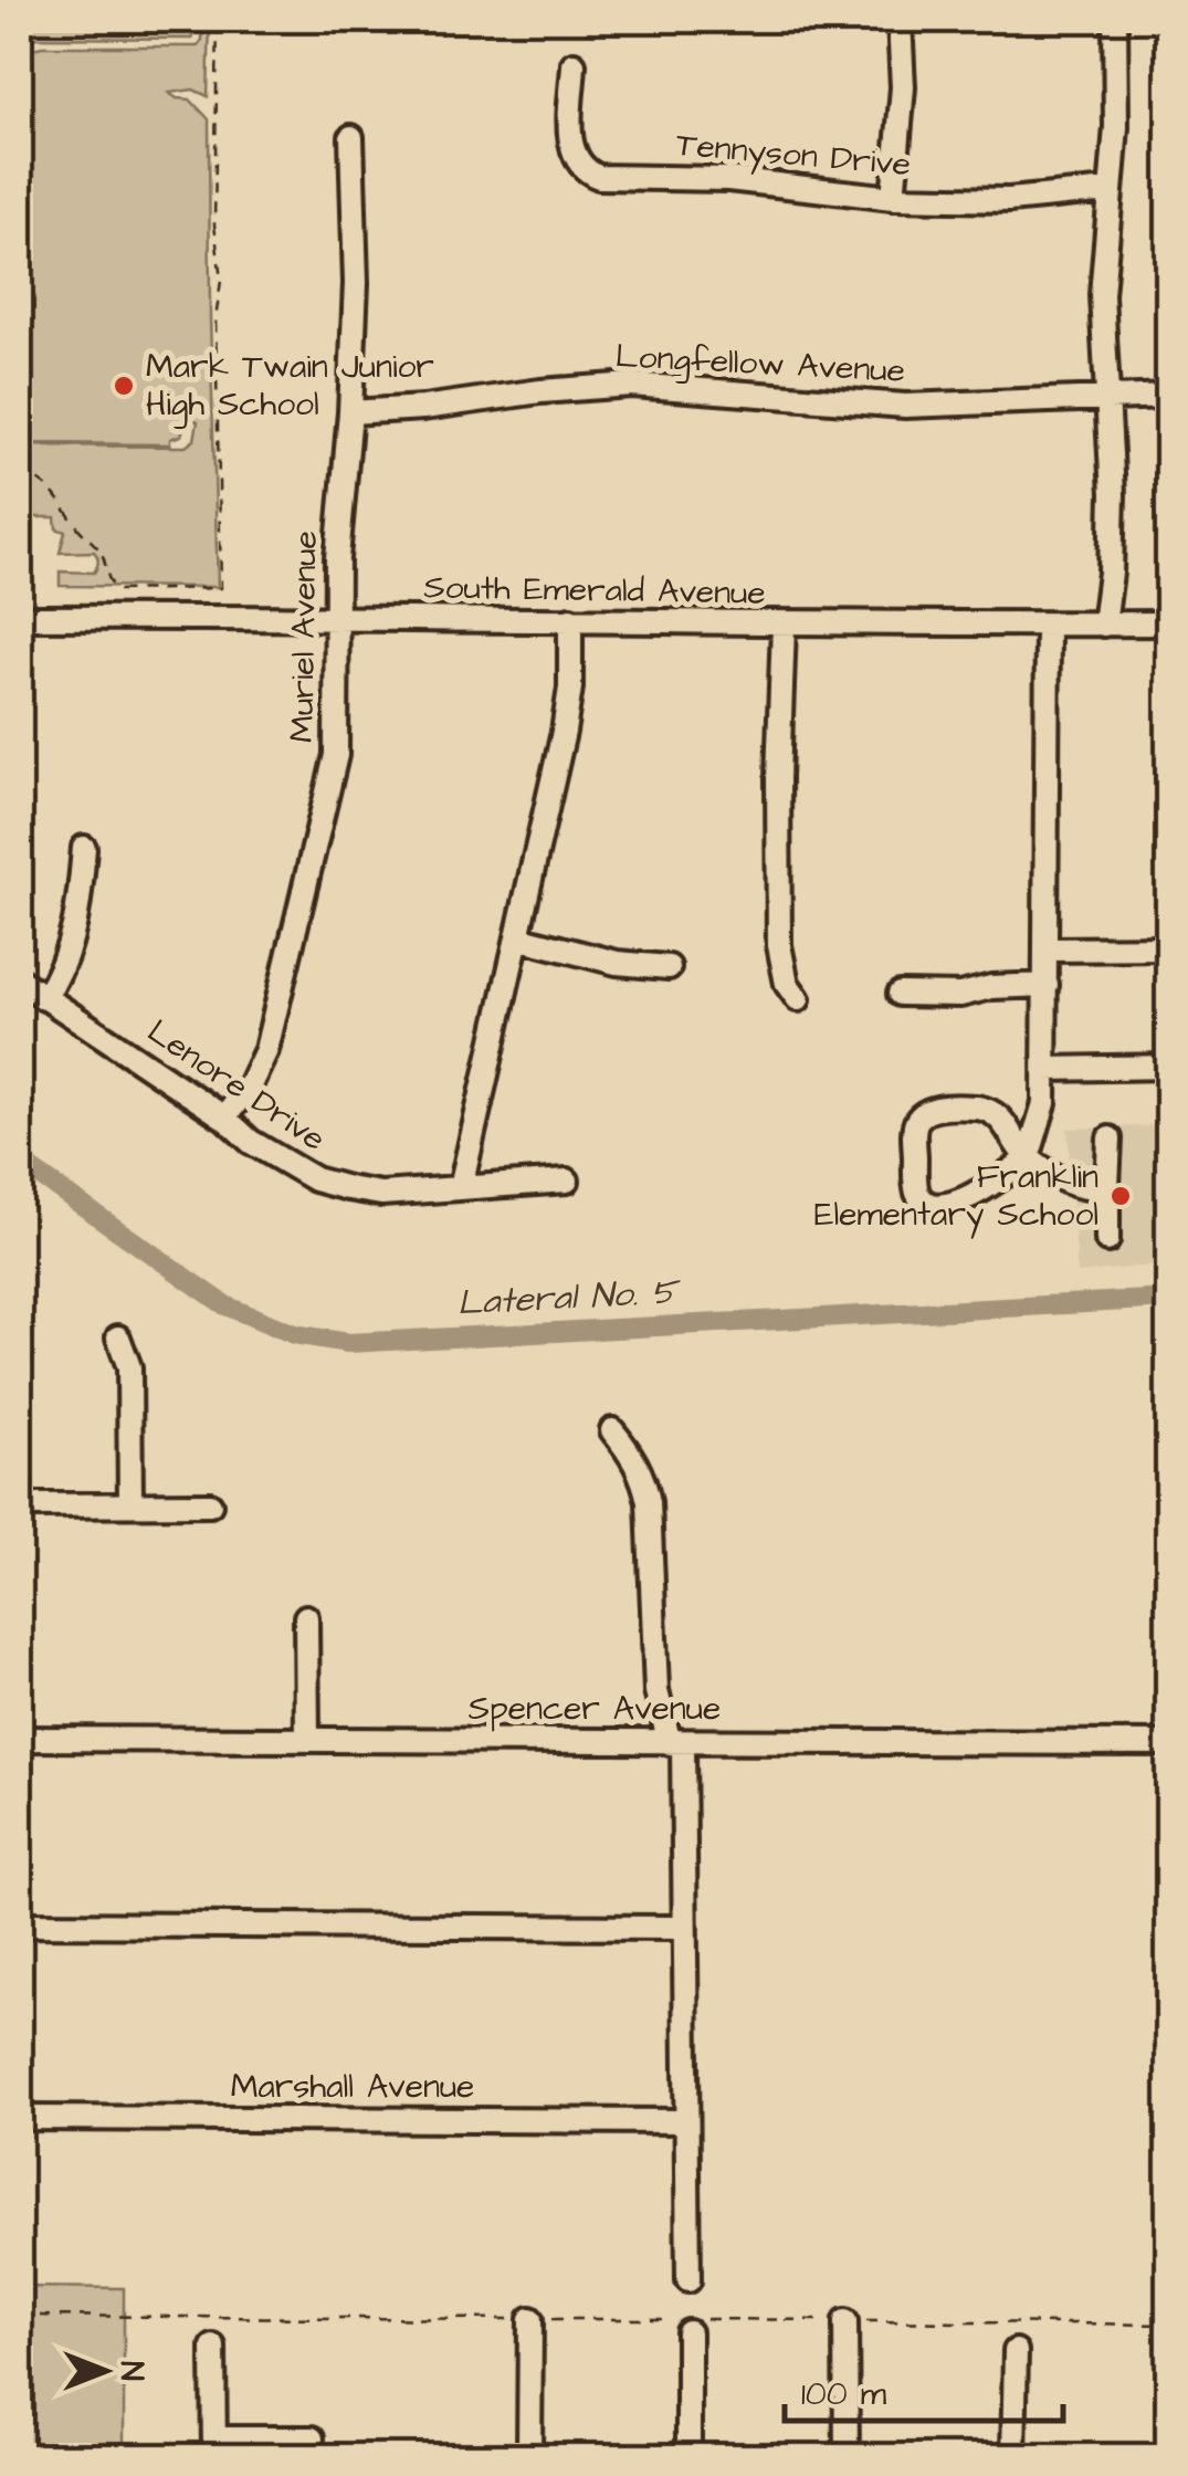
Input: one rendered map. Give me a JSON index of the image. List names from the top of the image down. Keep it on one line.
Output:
{"streets":{"street":["Tennyson Drive","Longfellow Avenue","South Emerald Avenue","Muriel Avenue","Lenore Drive","Spencer Avenue","Marshall Avenue"]},"crossings":[["Longfellow Avenue","Muriel Avenue"],["South Emerald Avenue","Muriel Avenue"],["Muriel Avenue","Lenore Drive"]],"water":["Lateral No. 5"],"places":["Mark Twain Junior High School","Franklin Elementary School"],"scale_bar":"100 m","north":"right"}
